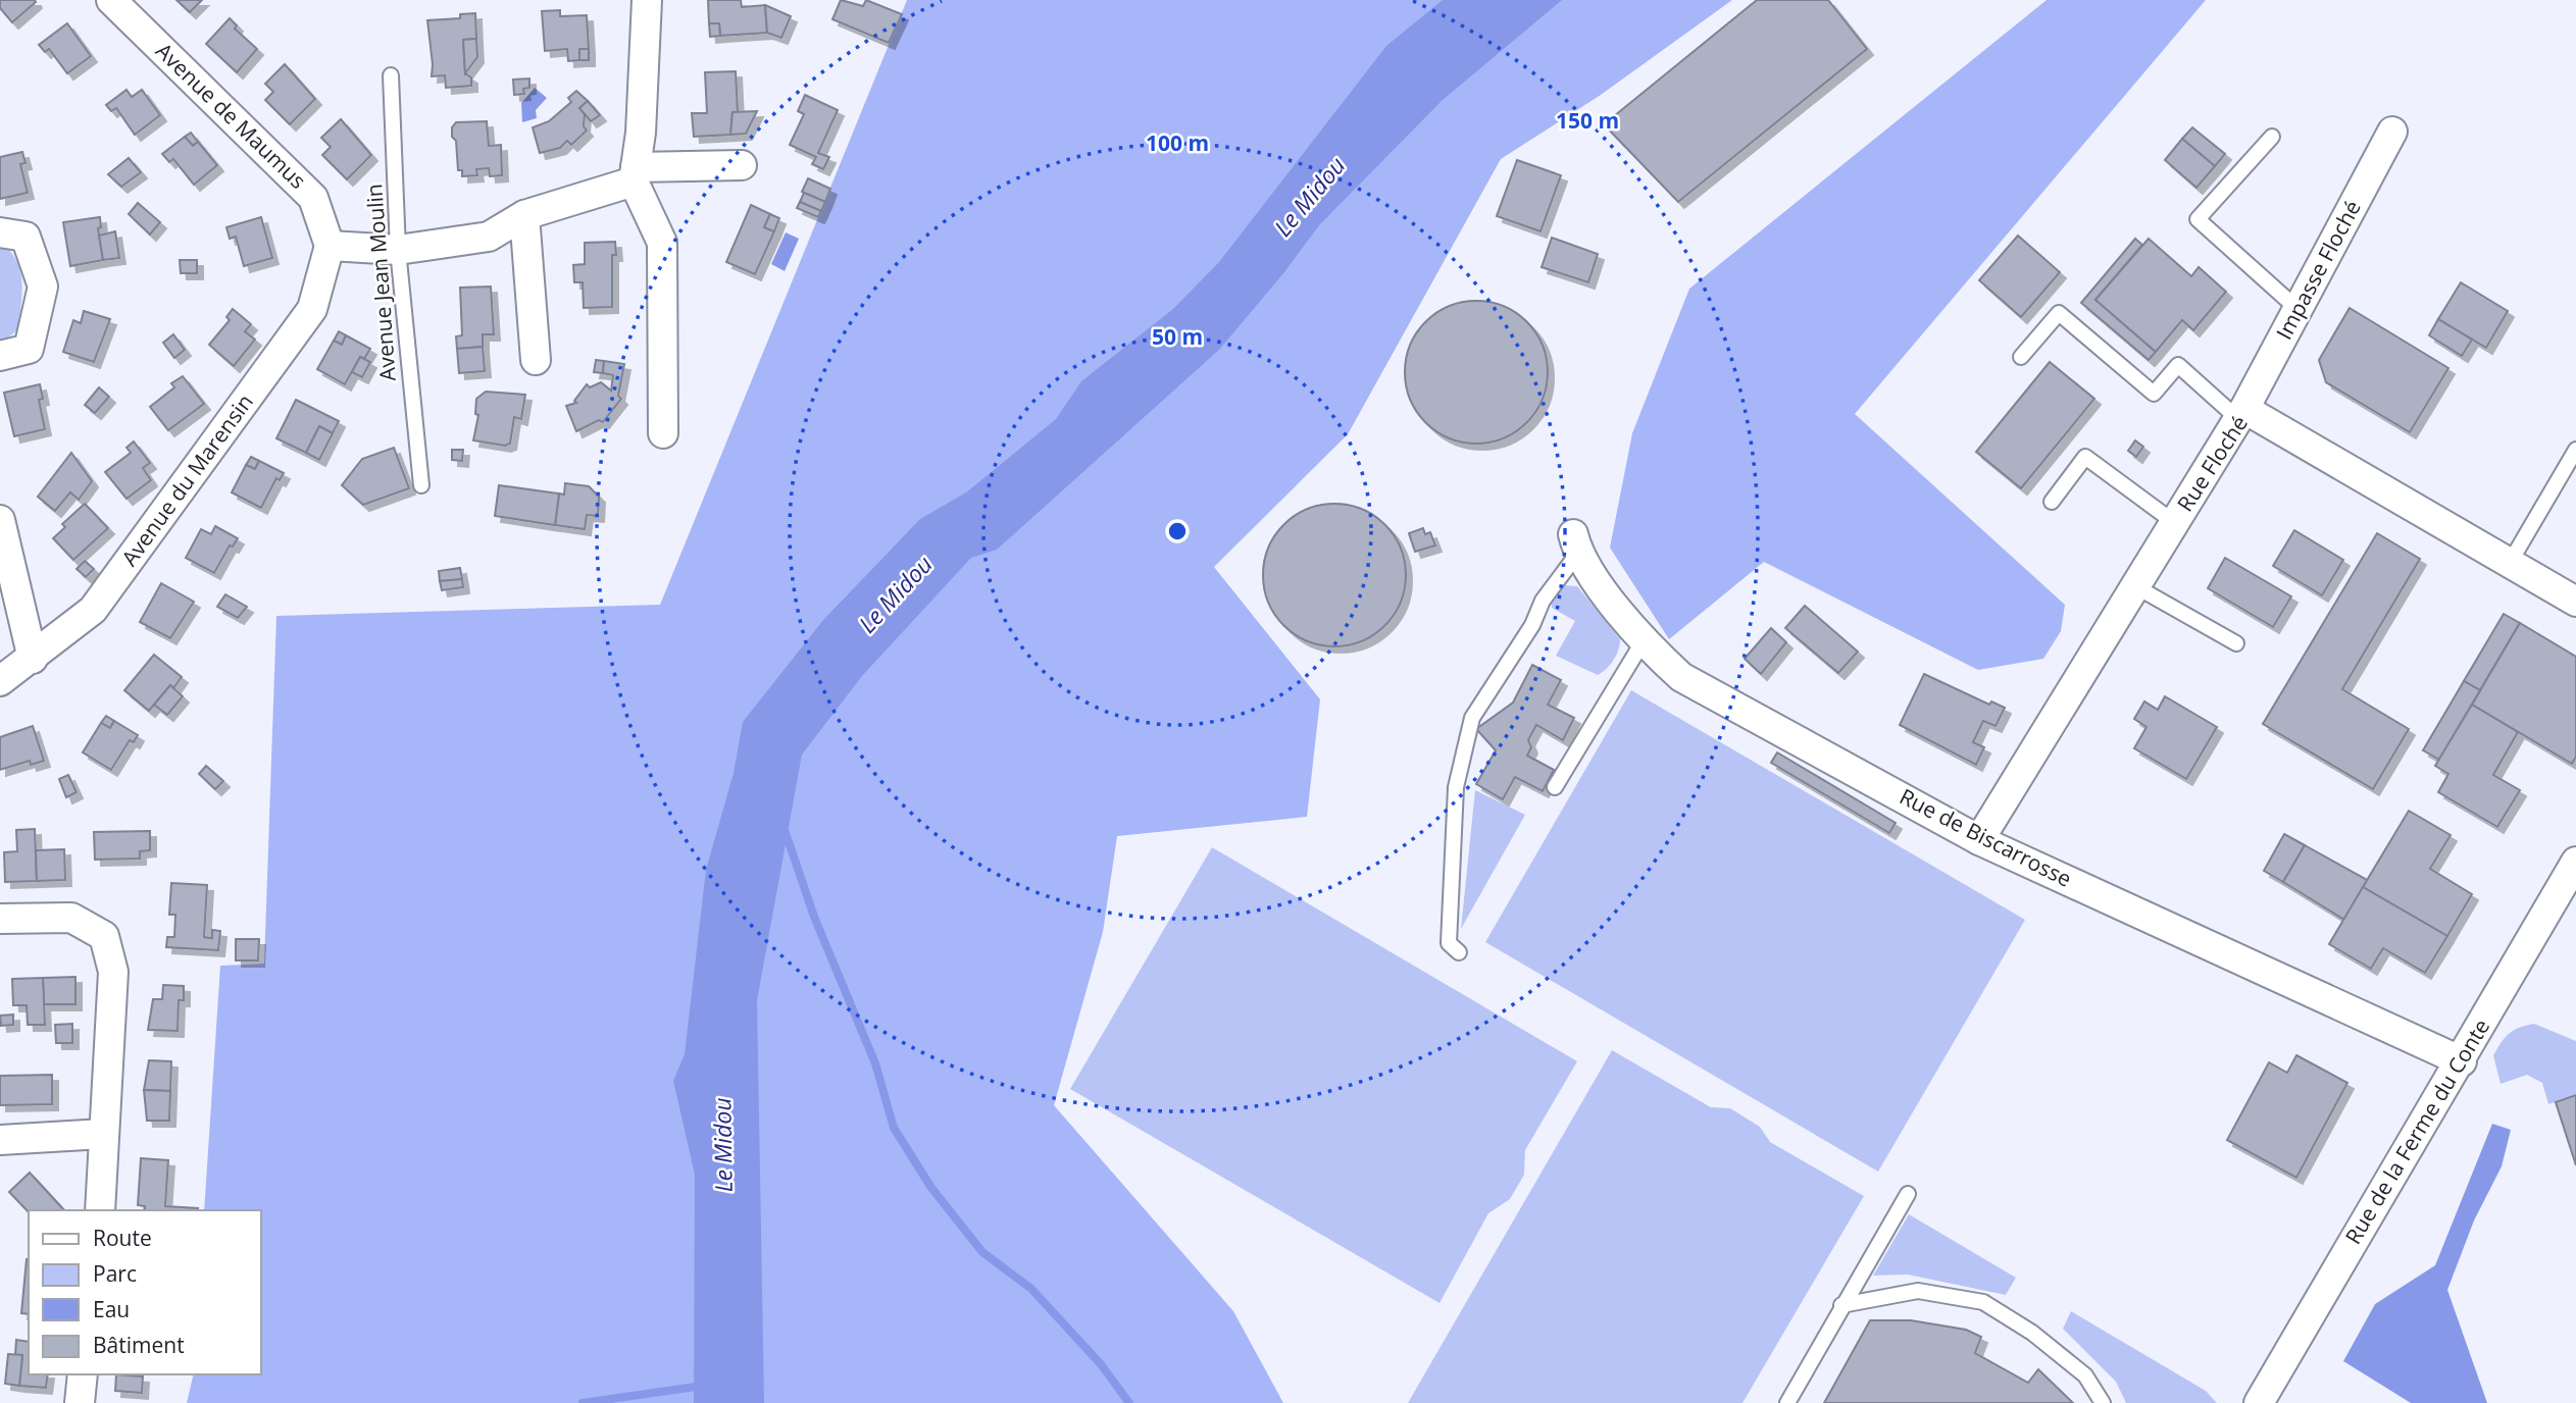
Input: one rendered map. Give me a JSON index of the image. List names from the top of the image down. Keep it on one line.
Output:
{"streets":{"street":["Avenue de Maumus","Impasse Floché","Rue Floché","Avenue du Marensin","Rue de Biscarrosse","Rue de la Ferme du Conte"],"lane":["Avenue Jean Moulin"]},"crossings":[["Avenue de Maumus","Avenue du Marensin"],["Impasse Floché","Rue Floché"],["Rue Floché","Rue de Biscarrosse"],["Rue de Biscarrosse","Rue de la Ferme du Conte"]],"water":["Le Midou"],"legend":["Route","Parc","Eau","Bâtiment"],"rings":["150 m","100 m","50 m"]}
